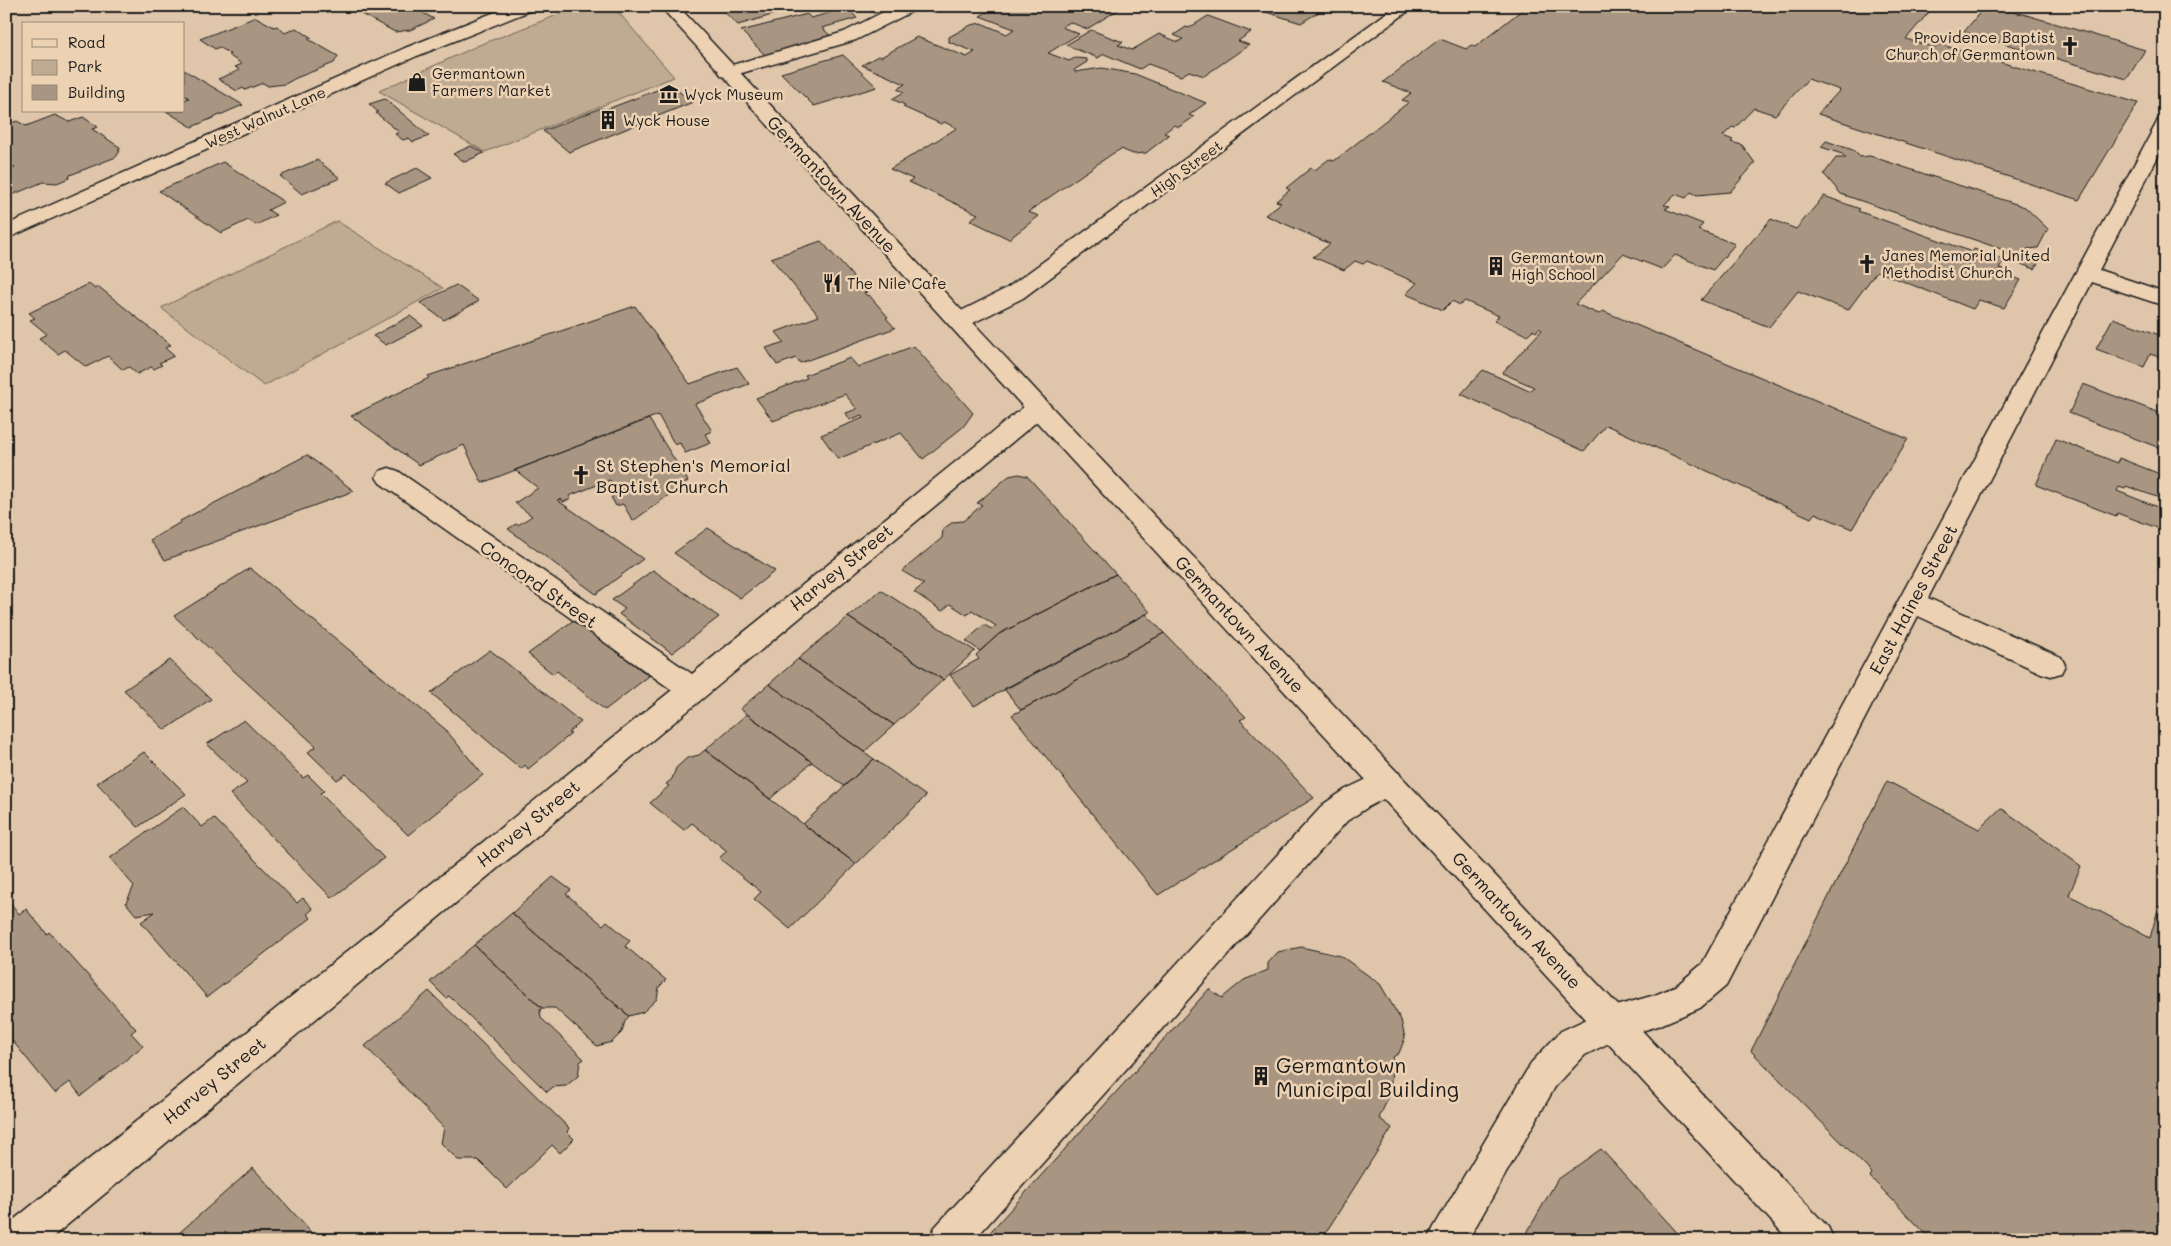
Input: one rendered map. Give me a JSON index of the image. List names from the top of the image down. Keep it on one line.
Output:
{"streets":{"street":["West Walnut Lane","High Street","Germantown Avenue","Harvey Street","Concord Street","East Haines Street"]},"crossings":[["High Street","Germantown Avenue"],["Germantown Avenue","Harvey Street"],["Germantown Avenue","East Haines Street"],["Harvey Street","Concord Street"]],"places":{"church":["Providence Baptist Church of Germantown","Janes Memorial United Methodist Church","St Stephen's Memorial Baptist Church"],"shop":["Germantown Farmers Market"],"museum":["Wyck Museum"],"building":["Wyck House","Germantown High School","Germantown Municipal Building"],"restaurant":["The Nile Cafe"]},"legend":["Road","Park","Building"]}
